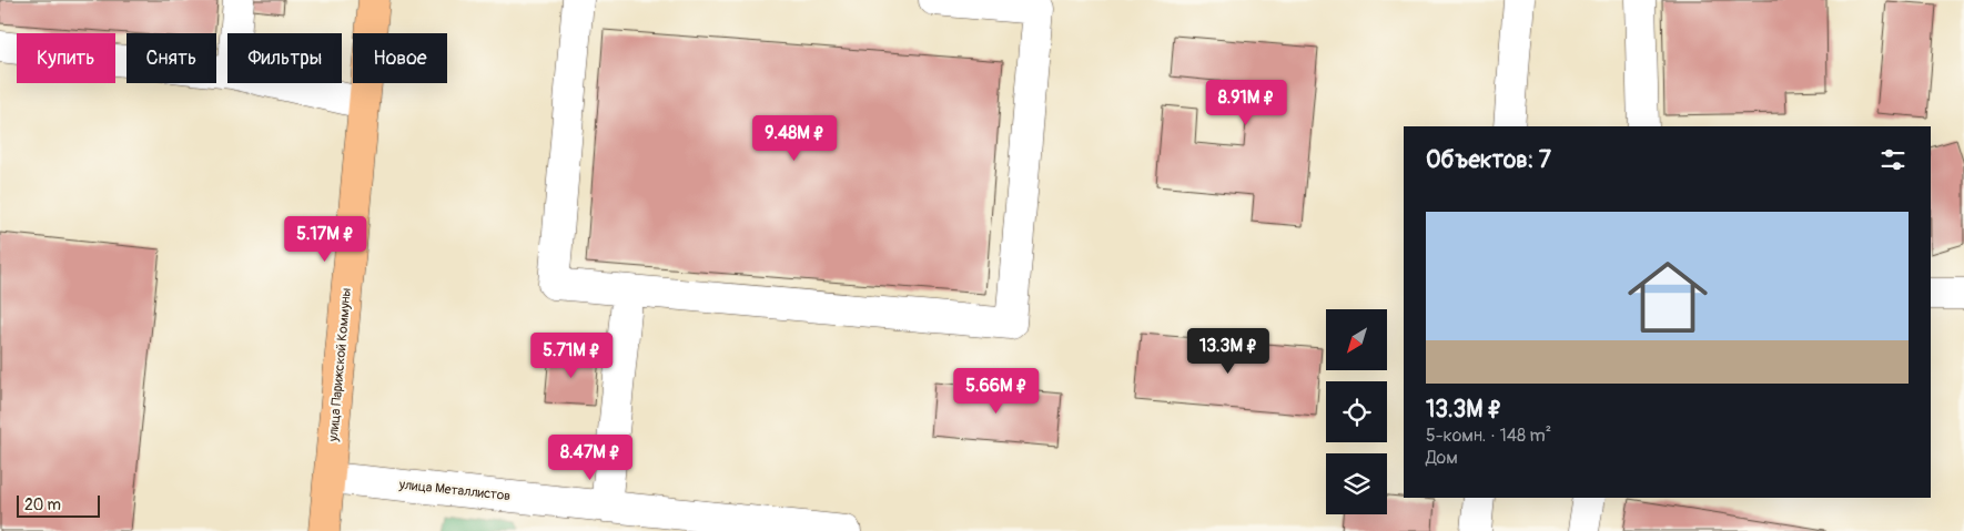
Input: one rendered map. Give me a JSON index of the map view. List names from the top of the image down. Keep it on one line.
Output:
{"streets":{"main road":["улица Парижской Коммуны"],"street":["улица Металлистов"]},"crossings":[["улица Парижской Коммуны","улица Металлистов"]],"scale_bar":"20 m","north":"bottom left","page":{"chip":["Купить","Снять","Фильтры","Новое"],"price":["8.91M ₽","9.48M ₽","5.17M ₽","13.3M ₽","5.71M ₽","5.66M ₽","8.47M ₽"],"heading":"Объектов: 7","list":[{"name":"13.3M ₽","note":"5-комн. · 148 m² · Дом"}],"scale":"20 m"}}
